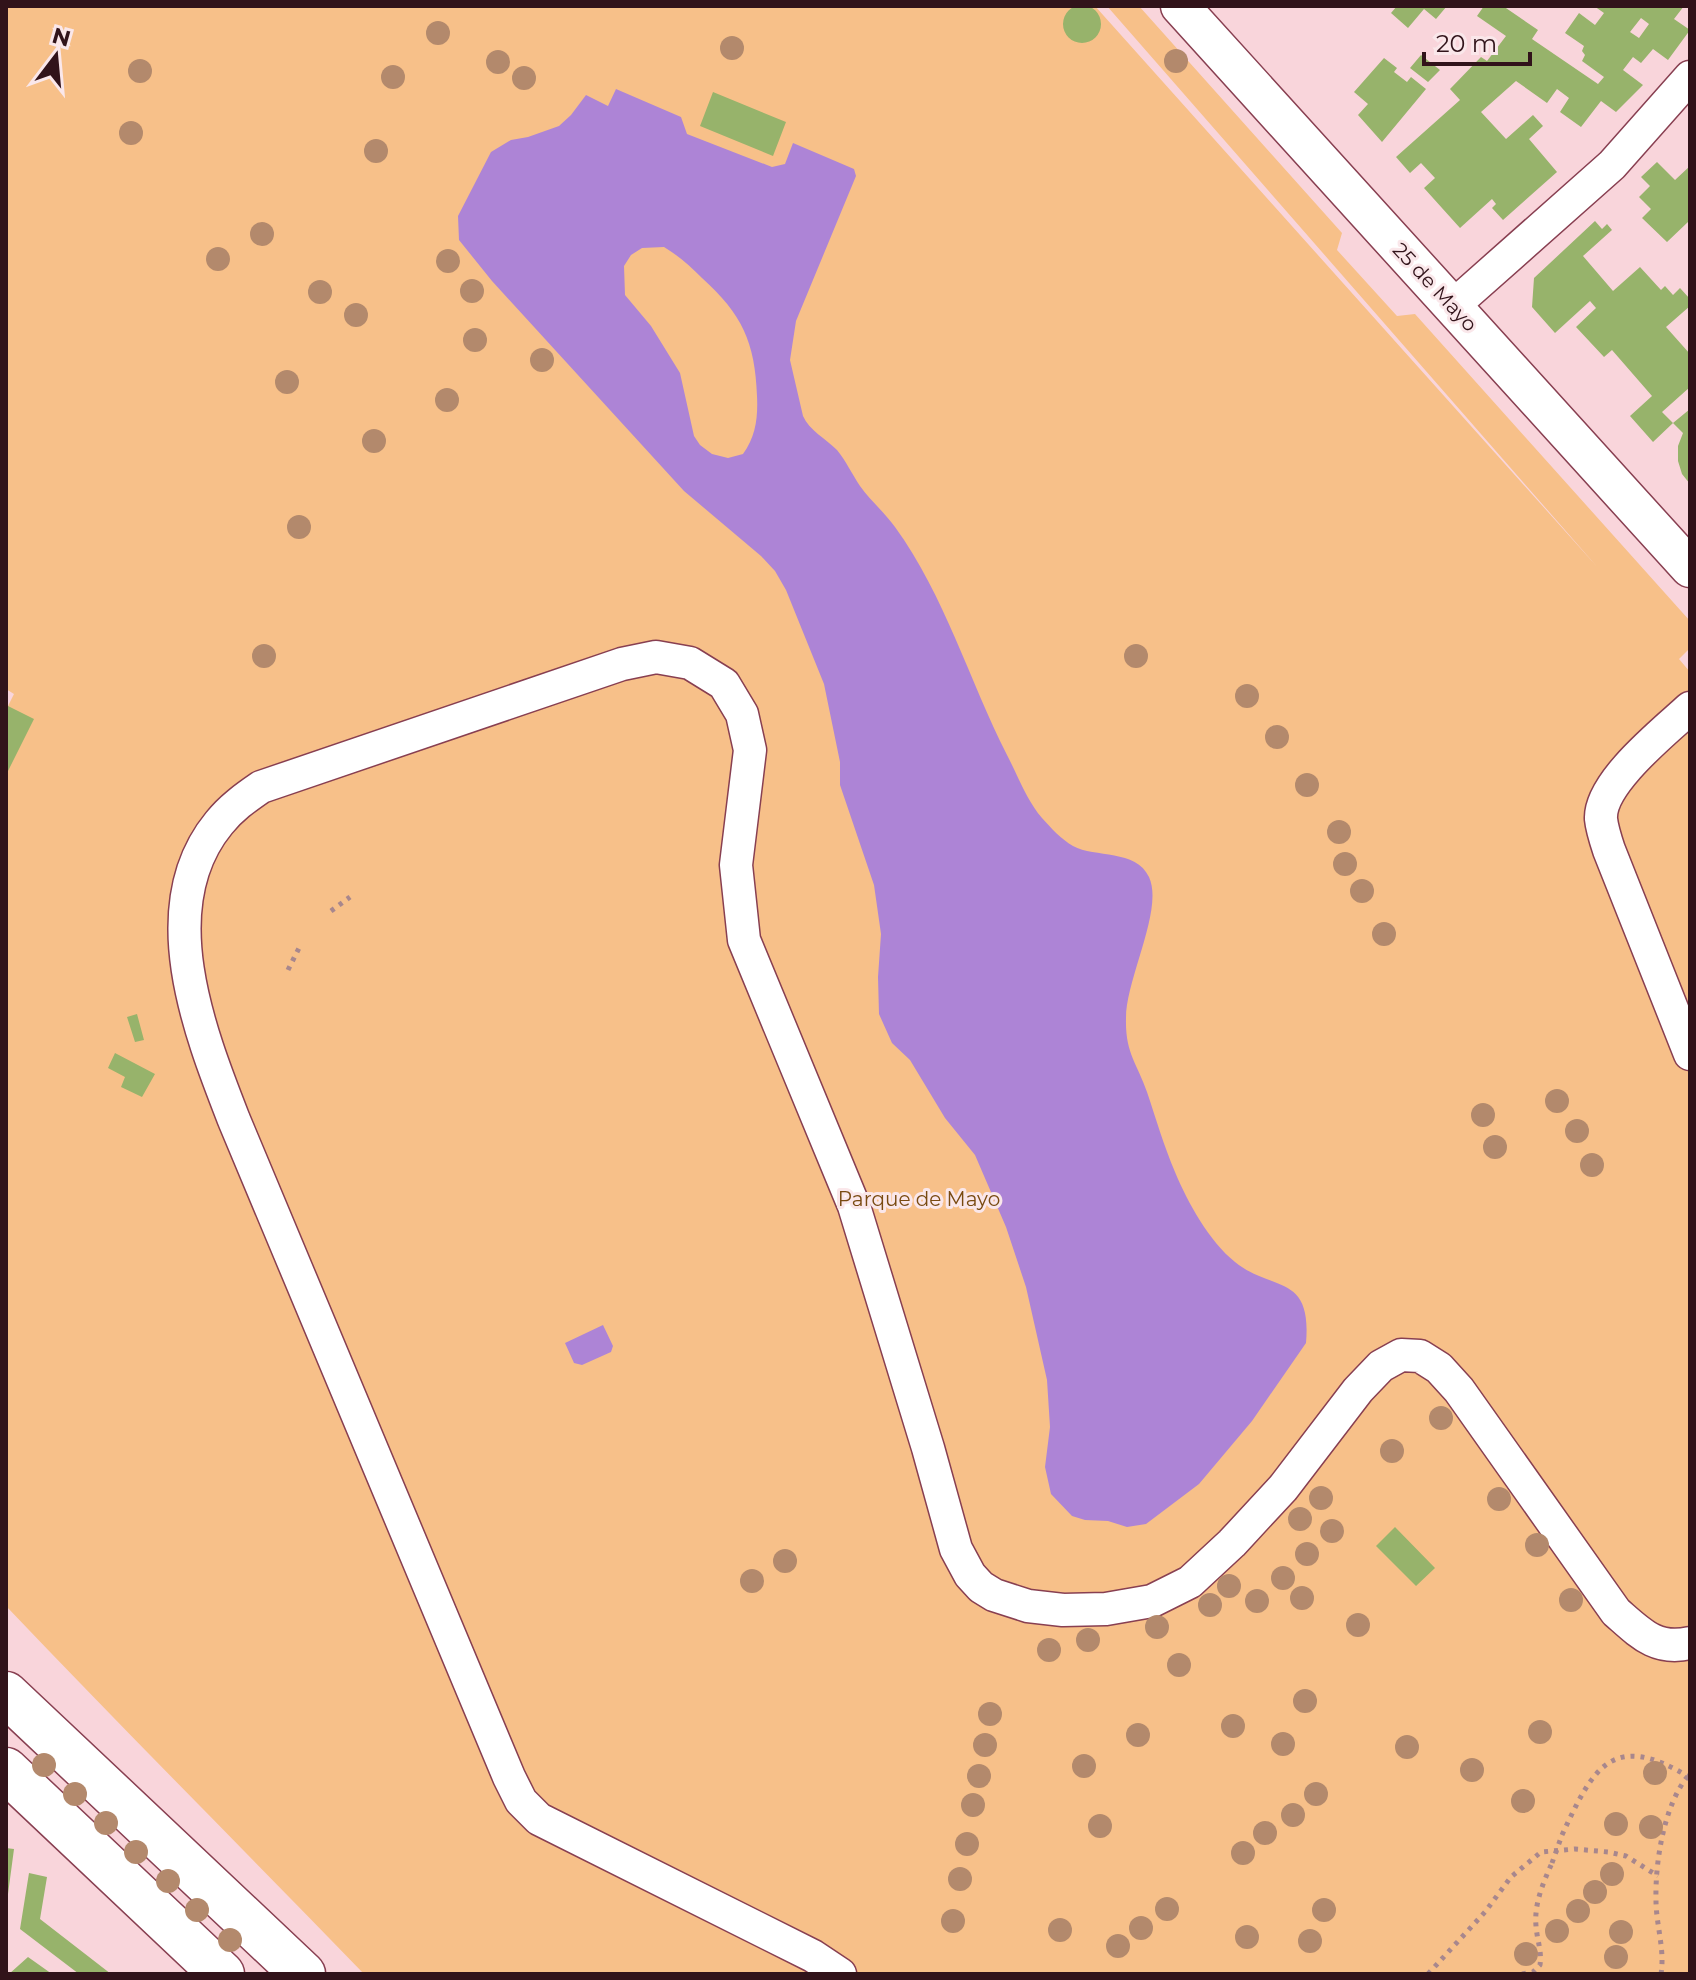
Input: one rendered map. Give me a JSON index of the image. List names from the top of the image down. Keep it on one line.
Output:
{"streets":{"street":["25 de Mayo"]},"parks":["Parque de Mayo"],"scale_bar":"20 m","north":"top"}
